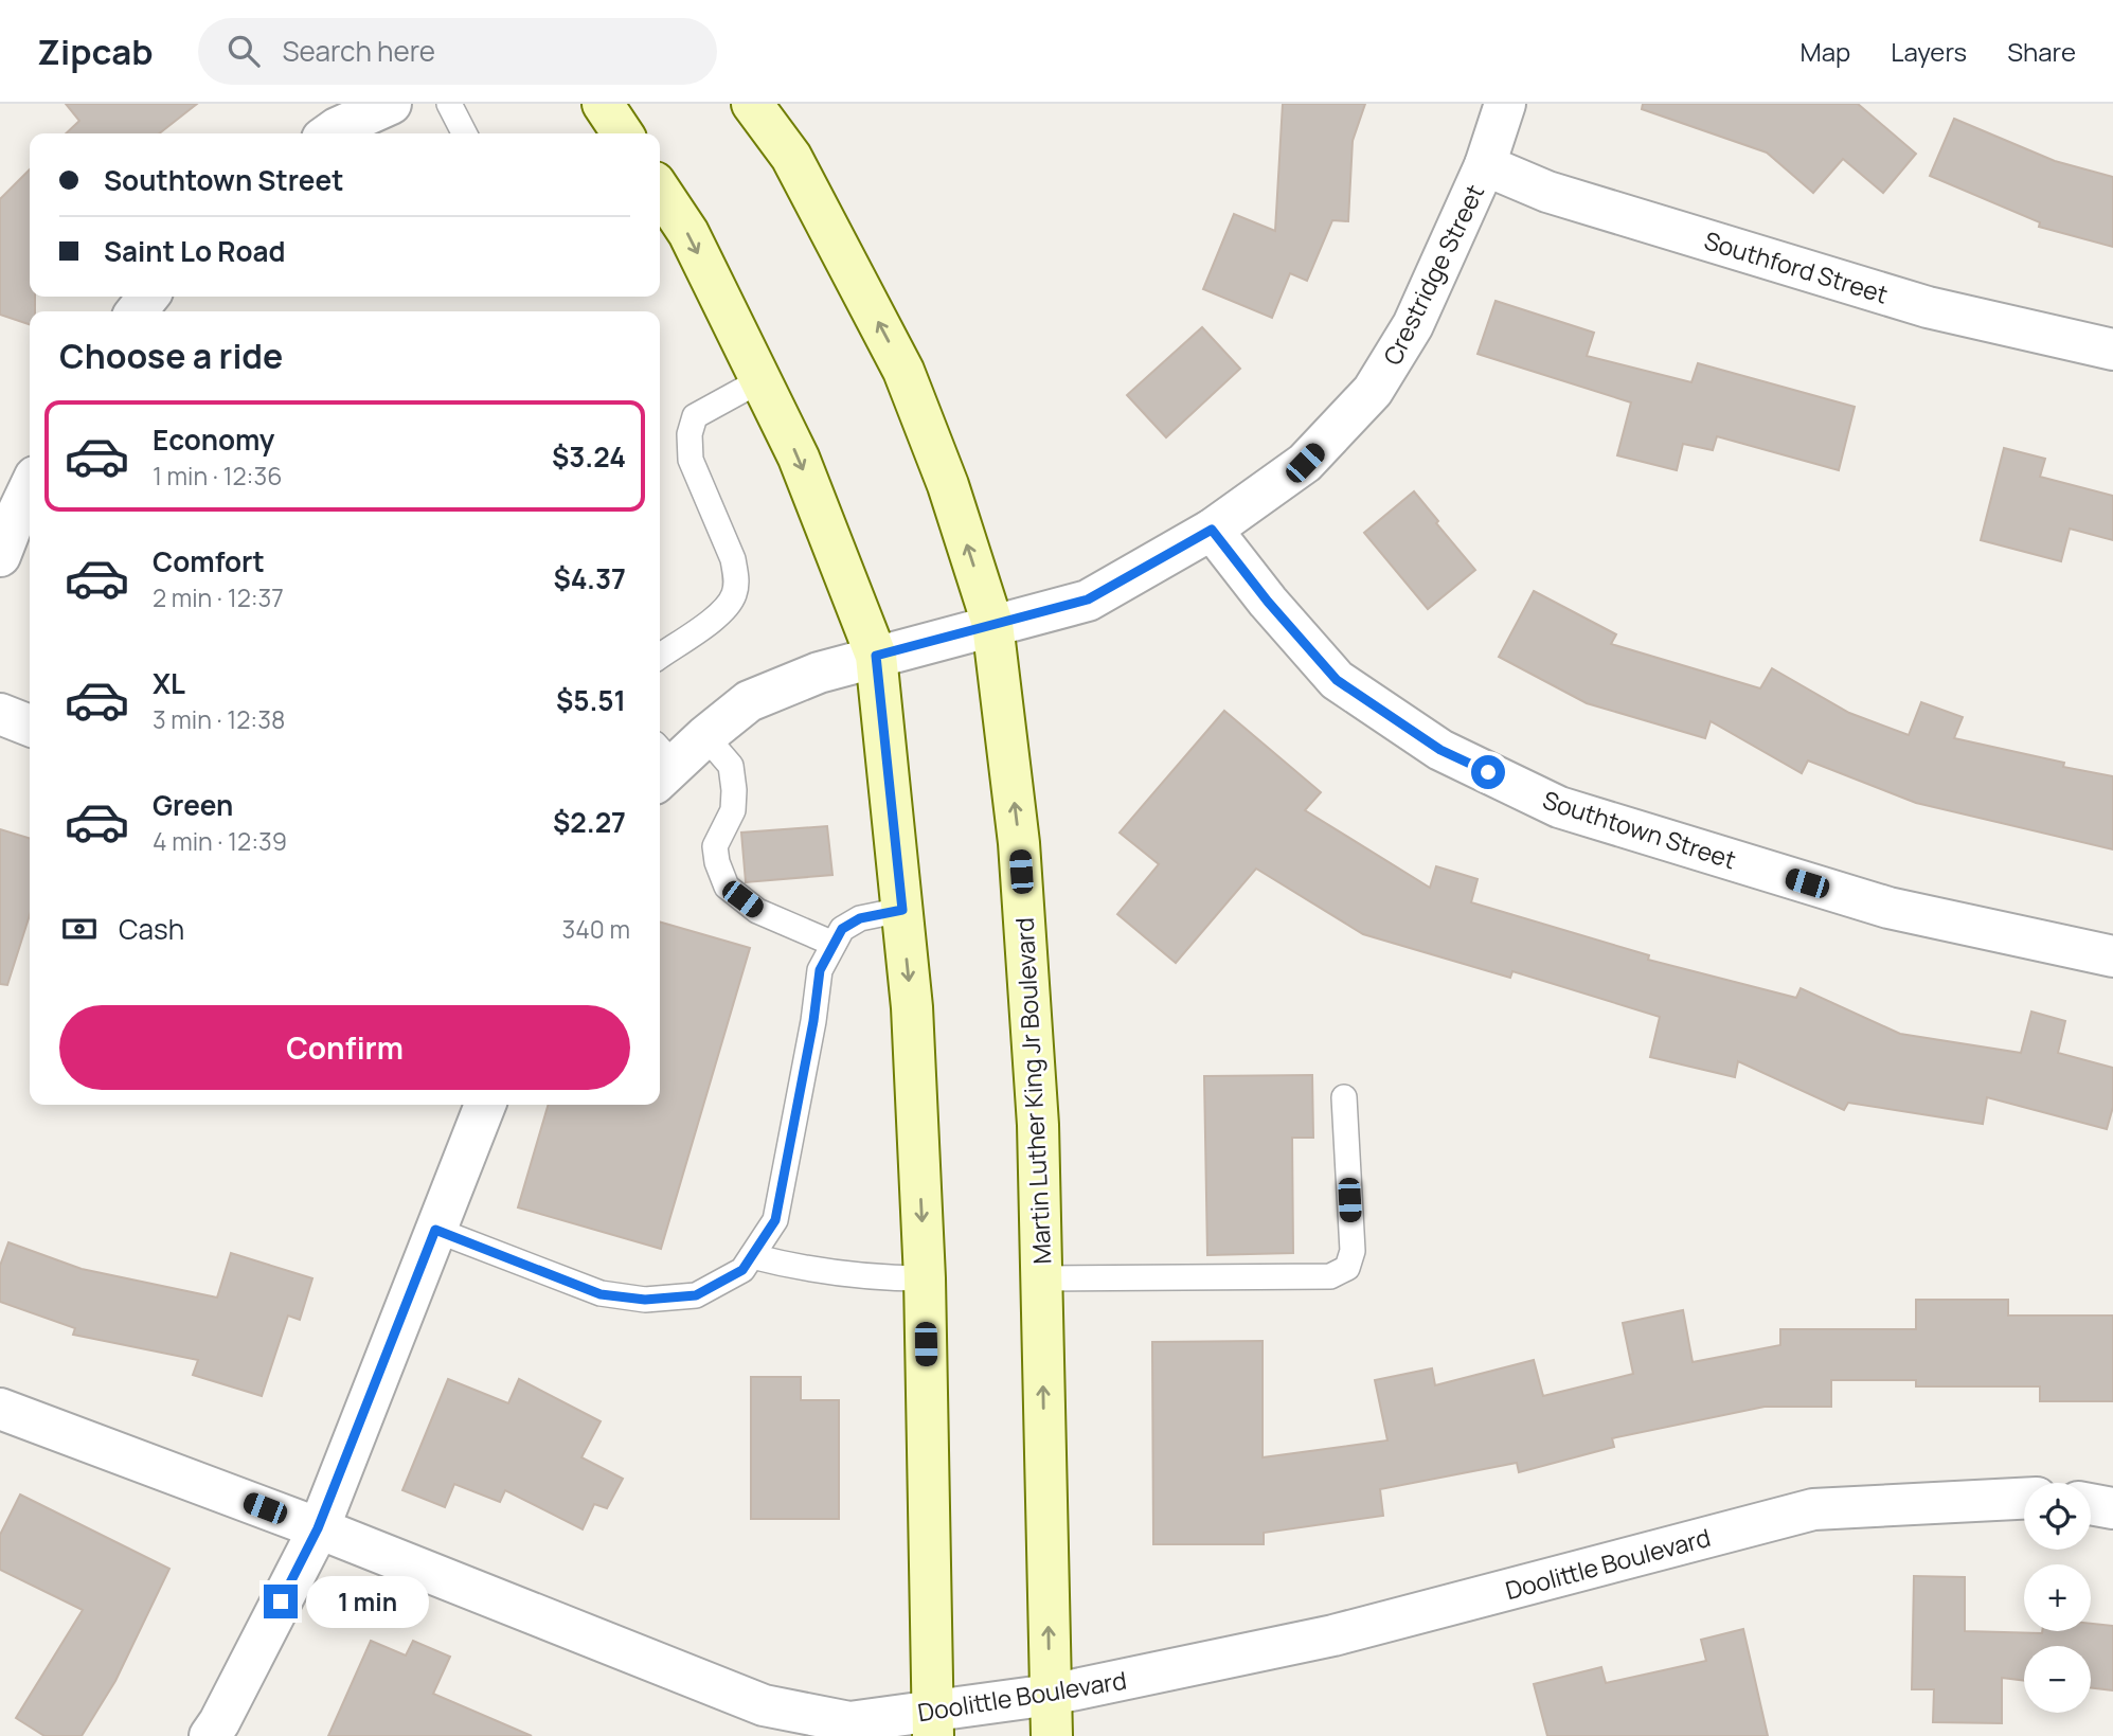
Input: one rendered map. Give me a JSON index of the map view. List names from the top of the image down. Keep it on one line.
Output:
{"streets":{"main road":["Martin Luther King Jr Boulevard"],"street":["Southford Street","Crestridge Street","Southtown Street","Doolittle Boulevard"]},"crossings":[["Southford Street","Crestridge Street"],["Crestridge Street","Southtown Street"],["Crestridge Street","Martin Luther King Jr Boulevard"],["Martin Luther King Jr Boulevard","Doolittle Boulevard"]],"page":{"header":"Zipcab","search":"Search here","nav":["Map","Layers","Share"],"banner":["Southtown Street","Saint Lo Road"],"heading":"Choose a ride","list":[{"name":"Economy","note":"1 min · 12:36","value":"$3.24"},{"name":"Comfort","note":"2 min · 12:37","value":"$4.37"},{"name":"XL","note":"3 min · 12:38","value":"$5.51"},{"name":"Green","note":"4 min · 12:39","value":"$2.27"}],"pay":["Cash","340 m"],"buttons":"Confirm","map_buttons":["+","−"],"bubble":"1 min"}}
